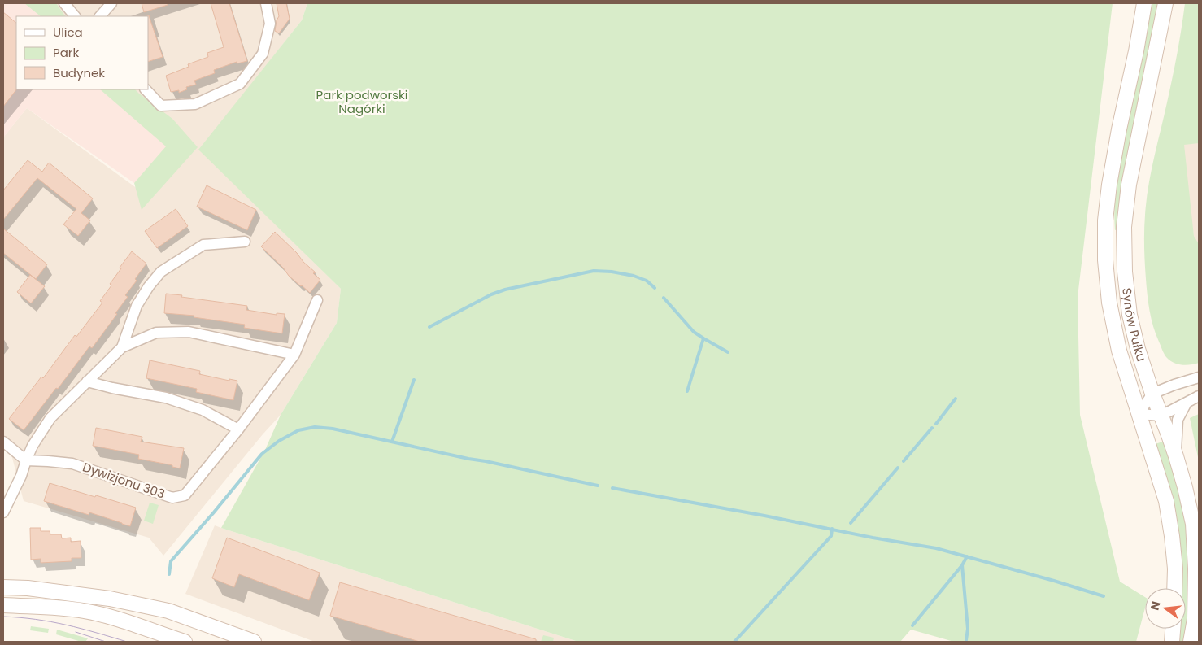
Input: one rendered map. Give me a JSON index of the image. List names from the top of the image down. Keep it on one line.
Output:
{"streets":{"main road":["Synów Pułku"],"street":["Dywizjonu 303"]},"parks":["Park podworski Nagórki"],"legend":["Ulica","Park","Budynek"],"north":"left"}
